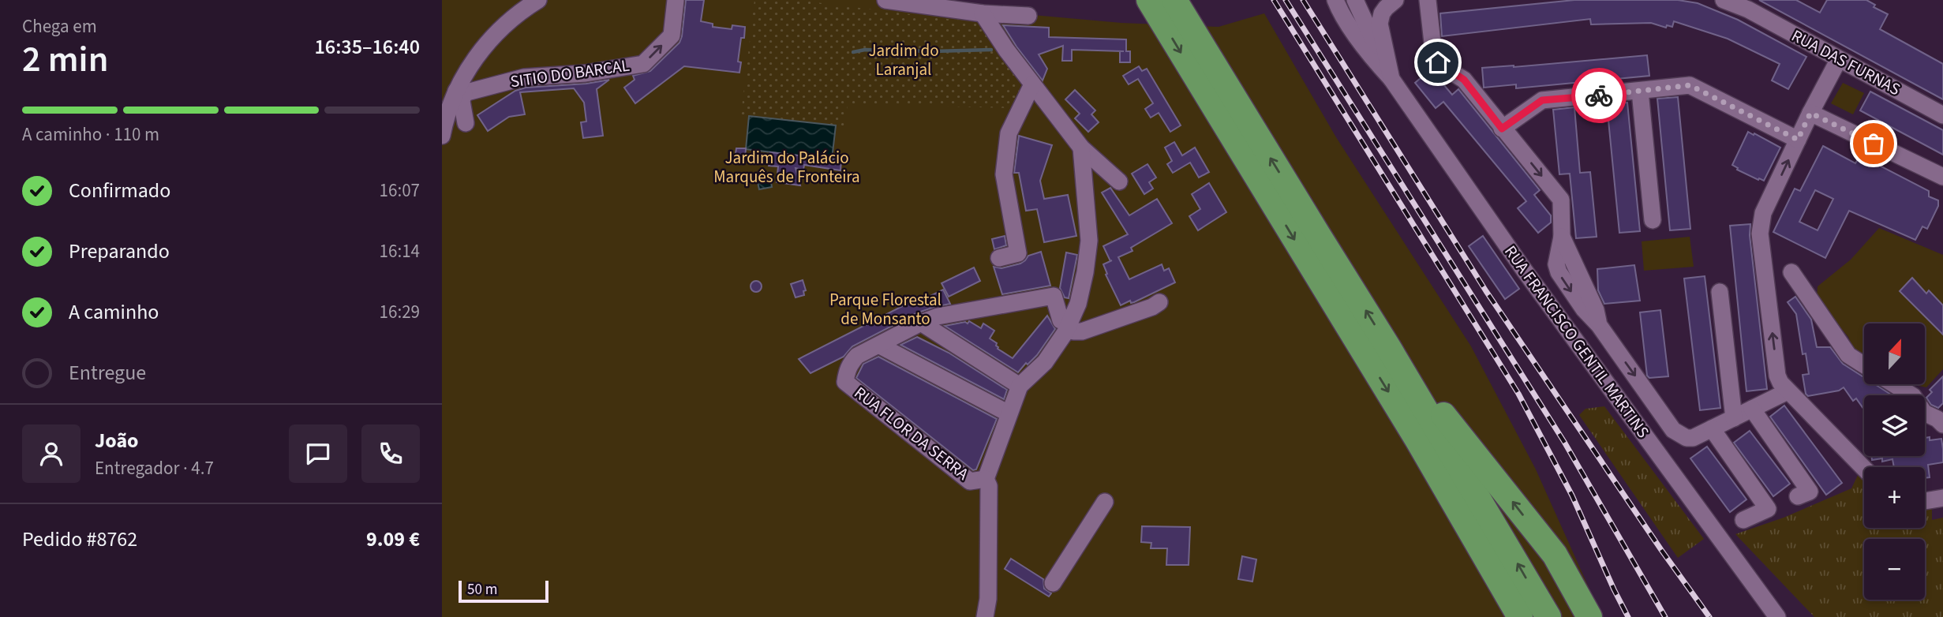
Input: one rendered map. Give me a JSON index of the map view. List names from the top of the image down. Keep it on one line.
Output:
{"streets":{"street":["RUA DAS FURNAS","SITIO DO BARCAL","RUA FRANCISCO GENTIL MARTINS","RUA FLOR DA SERRA"]},"one_way":["SITIO DO BARCAL"],"parks":["Jardim do Laranjal","Jardim do Palácio Marquês de Fronteira","Parque Florestal de Monsanto"],"scale_bar":"50 m","north":"top","page":{"heading":["2 min","Chega em","16:35–16:40"],"panel":["João","Entregador · 4.7","Pedido #8762","9.09 €"],"bar":"A caminho · 110 m","list":[["Confirmado","16:07"],["Preparando","16:14"],["A caminho","16:29"],"Entregue"],"map_buttons":["+","−"],"scale":"50 m"}}
